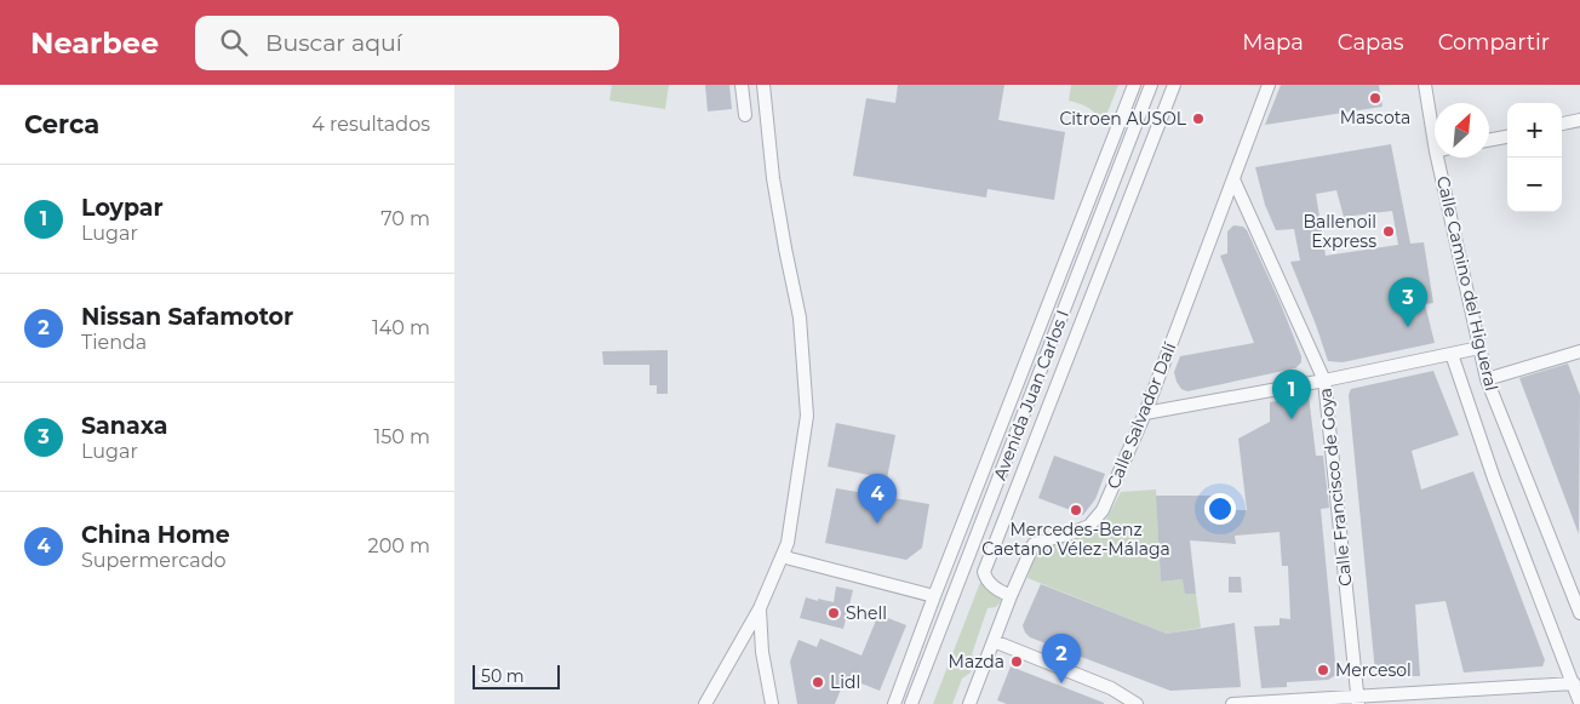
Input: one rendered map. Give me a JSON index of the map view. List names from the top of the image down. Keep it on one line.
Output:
{"streets":{"street":["Calle Camino del Higueral","Avenida Juan Carlos I","Calle Salvador Dalí","Calle Francisco de Goya"]},"crossings":[["Calle Salvador Dalí","Calle Francisco de Goya"]],"places":["Mascota","Citroen AUSOL","Ballenoil Express","Mercedes-Benz Caetano Vélez-Málaga","Shell","Mazda","Mercesol","Lidl"],"scale_bar":"50 m","north":"top right","page":{"header":"Nearbee","search":"Buscar aquí","nav":["Mapa","Capas","Compartir"],"heading":["Cerca","4 resultados"],"map_buttons":["+","−"],"list":[{"mark":"1","name":"Loypar","note":"Lugar","value":"70 m"},{"mark":"2","name":"Nissan Safamotor","note":"Tienda","value":"140 m"},{"mark":"3","name":"Sanaxa","note":"Lugar","value":"150 m"},{"mark":"4","name":"China Home","note":"Supermercado","value":"200 m"}],"pins":["3","1","4","2"],"scale":"50 m"}}
